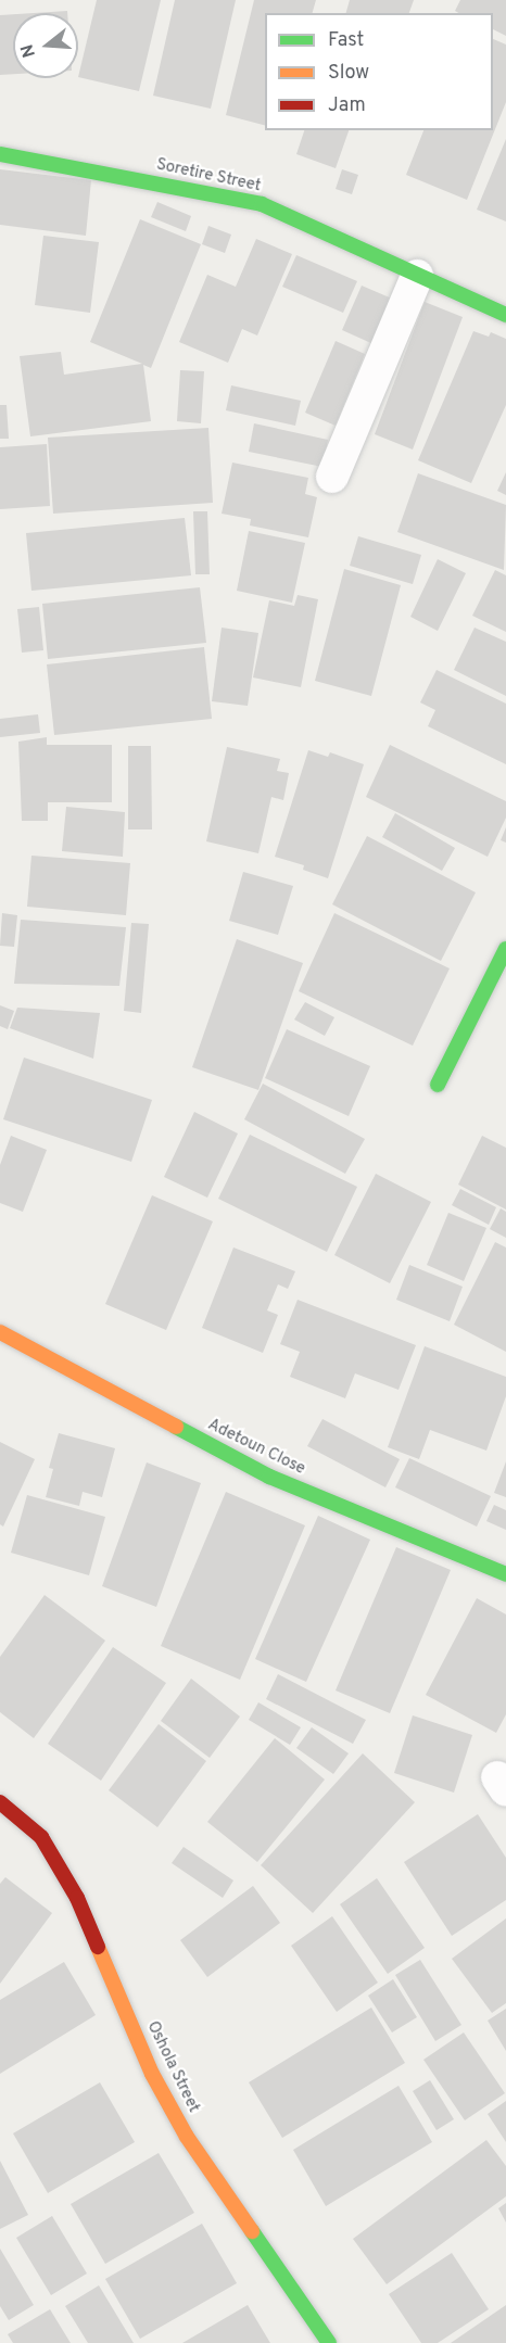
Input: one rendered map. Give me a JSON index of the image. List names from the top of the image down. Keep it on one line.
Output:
{"streets":{"street":["Soretire Street","Adetoun Close","Oshola Street"]},"legend":["Fast","Slow","Jam"],"north":"left"}
